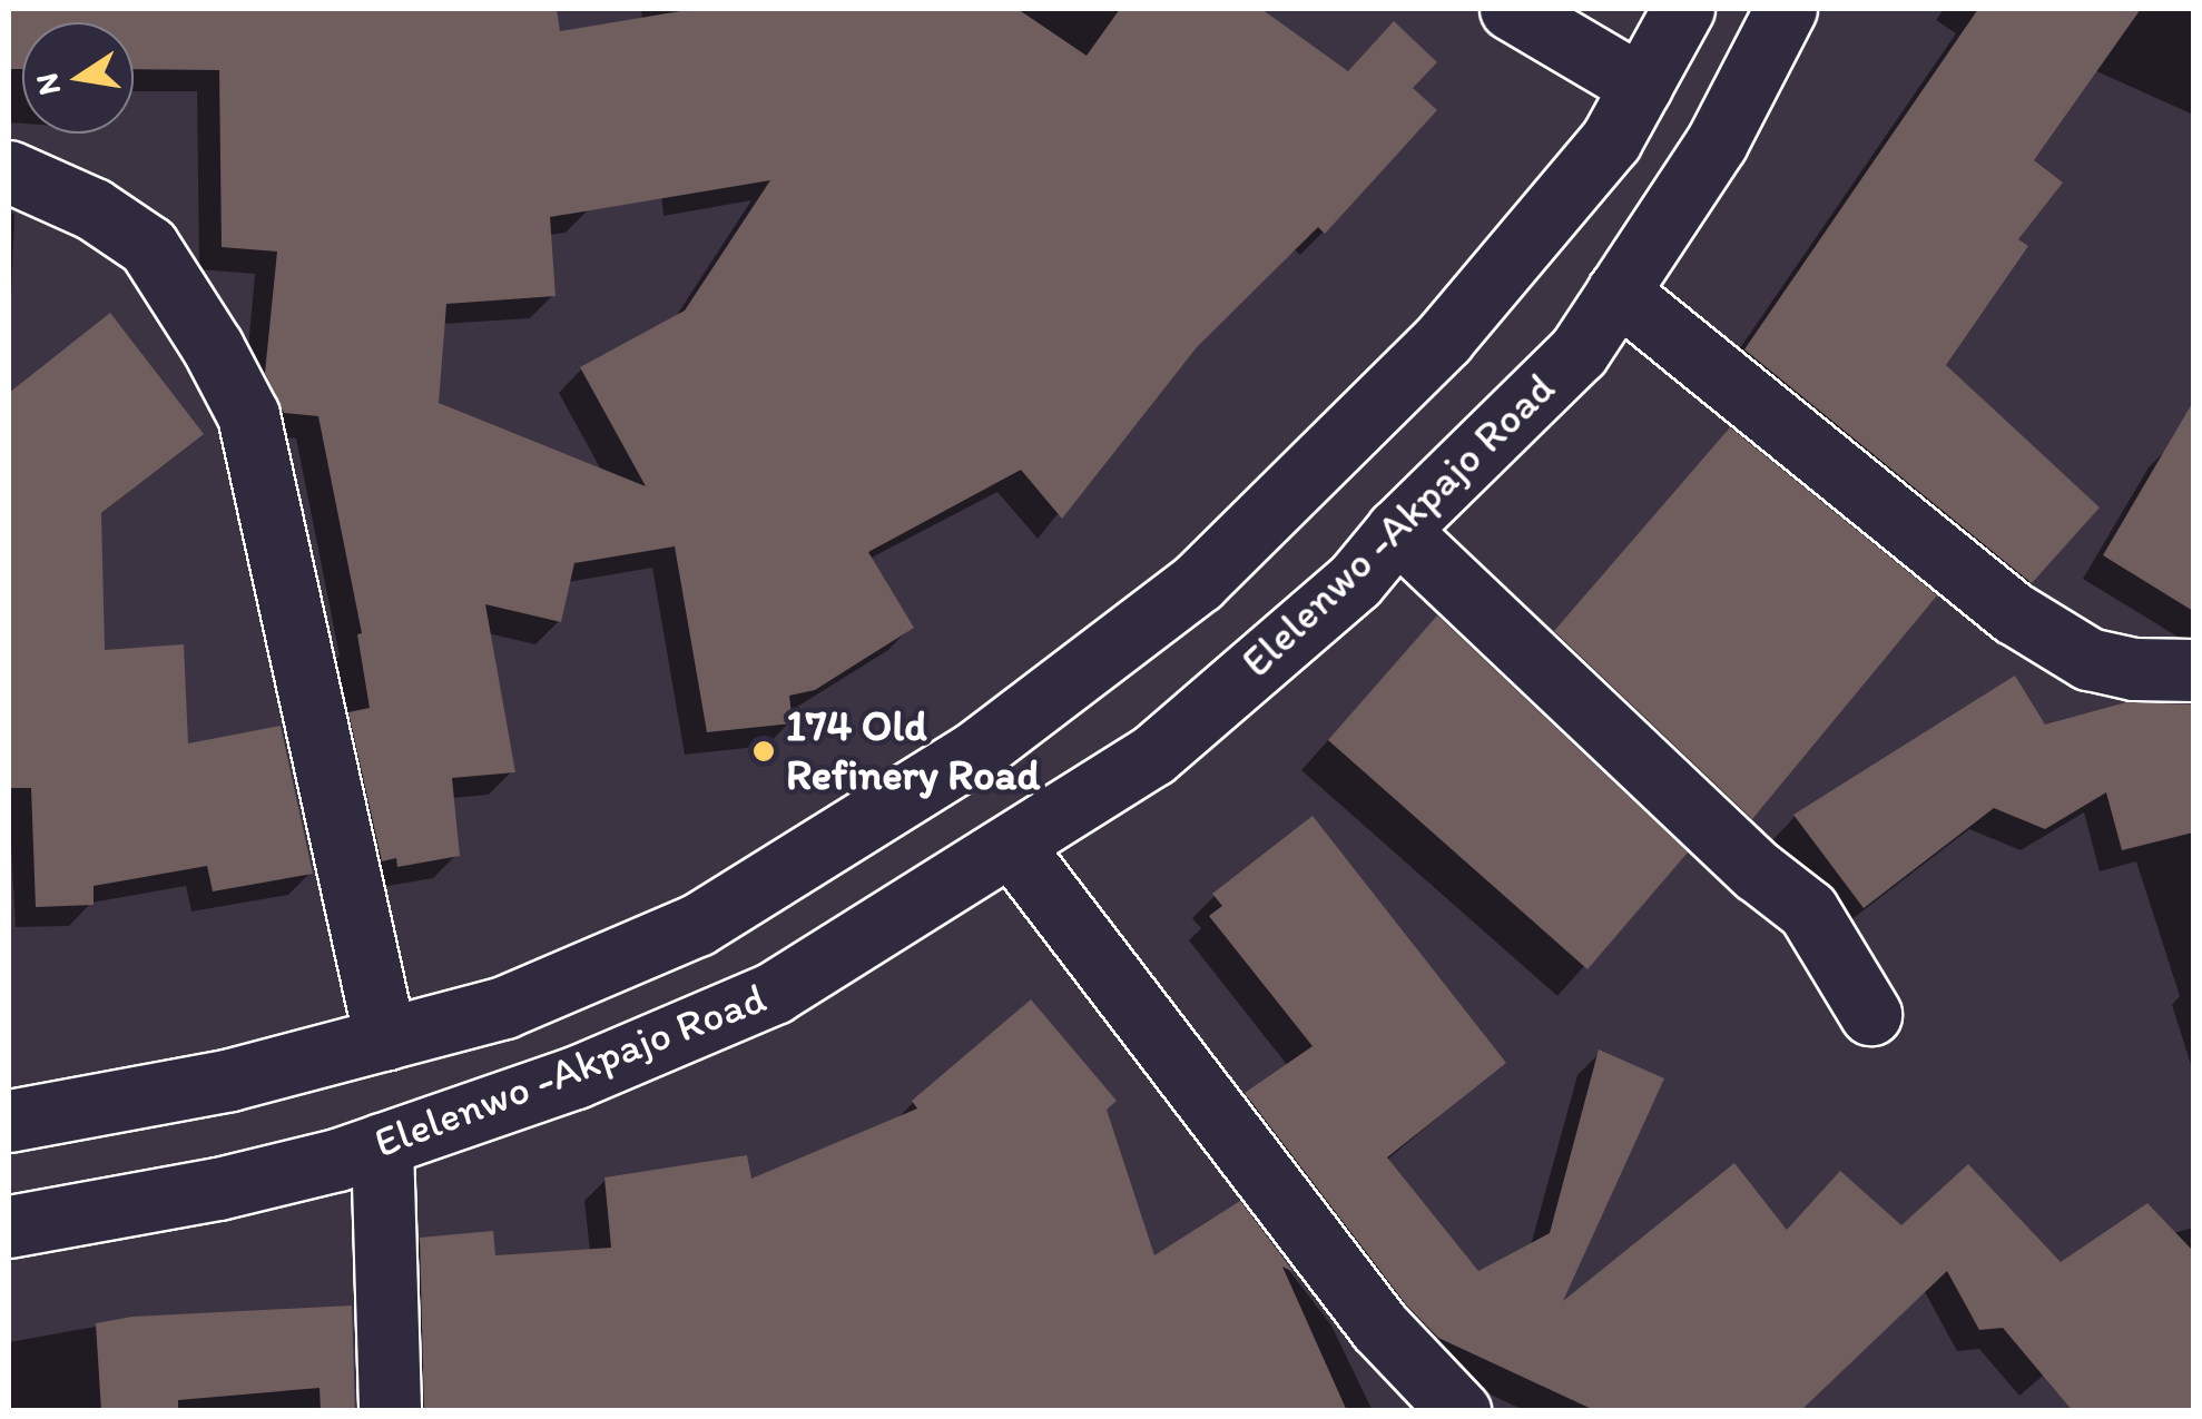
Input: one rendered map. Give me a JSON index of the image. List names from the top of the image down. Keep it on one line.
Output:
{"streets":{"main road":["Elelenwo -Akpajo Road"]},"places":["174 Old Refinery Road"],"north":"left"}
